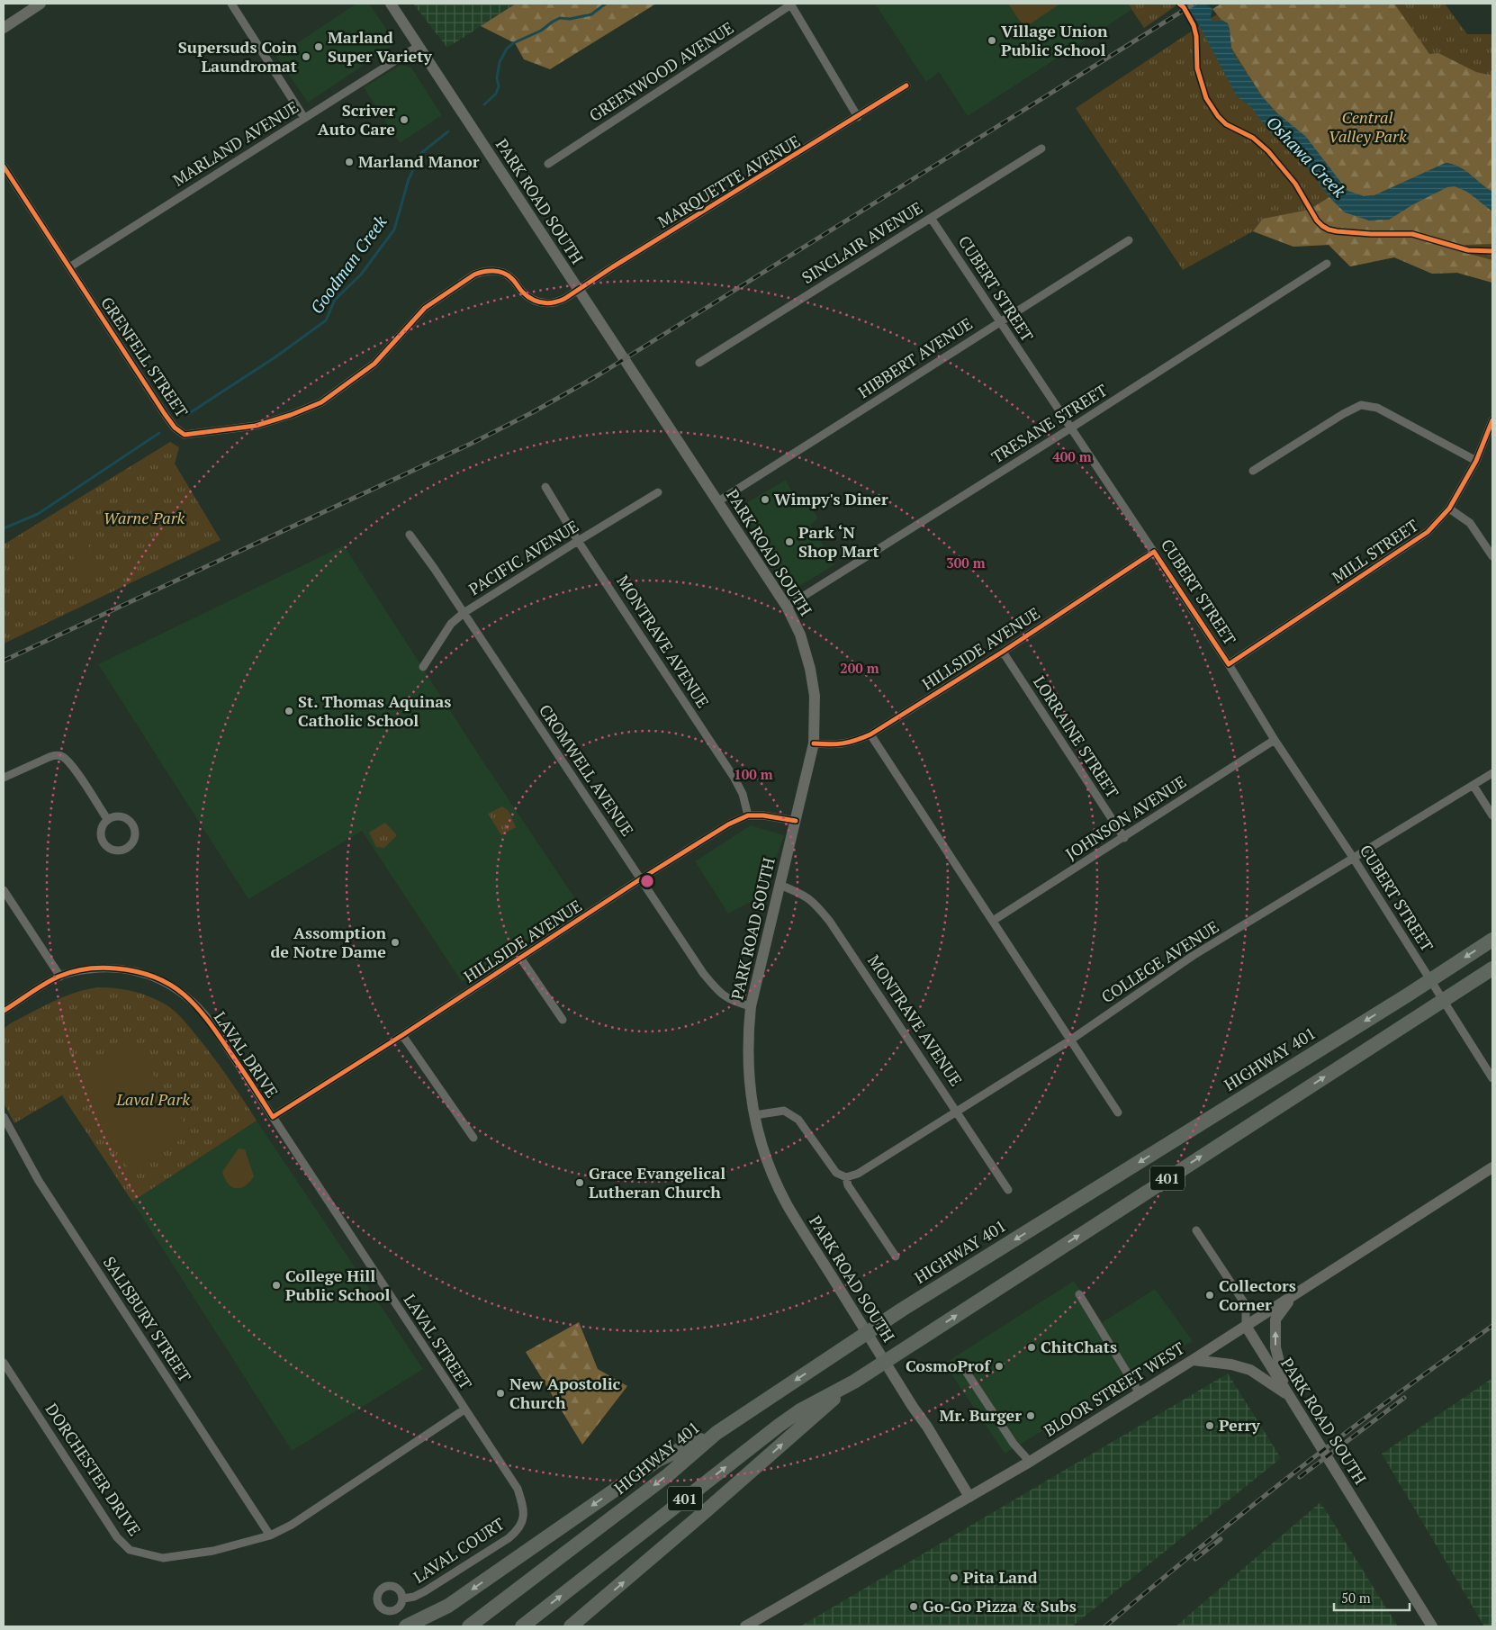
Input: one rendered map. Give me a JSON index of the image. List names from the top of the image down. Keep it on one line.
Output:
{"streets":{"highway":["HIGHWAY 401","401"],"main road":["PARK ROAD SOUTH","BLOOR STREET WEST"],"street":["GREENWOOD AVENUE","MARLAND AVENUE","MARQUETTE AVENUE","SINCLAIR AVENUE","CUBERT STREET","GRENFELL STREET","HIBBERT AVENUE","TRESANE STREET","MILL STREET","PACIFIC AVENUE","MONTRAVE AVENUE","HILLSIDE AVENUE","LORRAINE STREET","CROMWELL AVENUE","JOHNSON AVENUE","COLLEGE AVENUE","LAVAL DRIVE","SALISBURY STREET","LAVAL STREET","DORCHESTER DRIVE","LAVAL COURT"]},"crossings":[["MARLAND AVENUE","PARK ROAD SOUTH"],["MARLAND AVENUE","GRENFELL STREET"],["MARQUETTE AVENUE","GRENFELL STREET"],["PARK ROAD SOUTH","HIBBERT AVENUE"],["PARK ROAD SOUTH","TRESANE STREET"],["PARK ROAD SOUTH","MONTRAVE AVENUE"],["PARK ROAD SOUTH","HILLSIDE AVENUE"],["PARK ROAD SOUTH","CROMWELL AVENUE"],["PARK ROAD SOUTH","BLOOR STREET WEST"],["SINCLAIR AVENUE","CUBERT STREET"],["CUBERT STREET","HIBBERT AVENUE"],["CUBERT STREET","TRESANE STREET"],["CUBERT STREET","MILL STREET"],["CUBERT STREET","HILLSIDE AVENUE"],["CUBERT STREET","JOHNSON AVENUE"],["CUBERT STREET","COLLEGE AVENUE"],["PACIFIC AVENUE","MONTRAVE AVENUE"],["PACIFIC AVENUE","CROMWELL AVENUE"],["MONTRAVE AVENUE","HILLSIDE AVENUE"],["MONTRAVE AVENUE","COLLEGE AVENUE"],["HILLSIDE AVENUE","LORRAINE STREET"],["HILLSIDE AVENUE","CROMWELL AVENUE"],["HILLSIDE AVENUE","LAVAL DRIVE"],["HILLSIDE AVENUE","LAVAL STREET"],["LORRAINE STREET","JOHNSON AVENUE"],["LAVAL DRIVE","LAVAL STREET"],["SALISBURY STREET","DORCHESTER DRIVE"],["LAVAL STREET","DORCHESTER DRIVE"],["LAVAL STREET","LAVAL COURT"]],"water":["Oshawa Creek","Goodman Creek"],"parks":["Central Valley Park","Warne Park","Laval Park"],"places":["Village Union Public School","Marland Super Variety","Supersuds Coin Laundromat","Scriver Auto Care","Marland Manor","Wimpy's Diner","Park ‘N Shop Mart","St. Thomas Aquinas Catholic School","Assomption de Notre Dame","Grace Evangelical Lutheran Church","College Hill Public School","Collectors Corner","ChitChats","CosmoProf","New Apostolic Church","Mr. Burger","Perry","Pita Land","Go-Go Pizza & Subs"],"scale_bar":"50 m","rings":["400 m","300 m","200 m","100 m"]}
